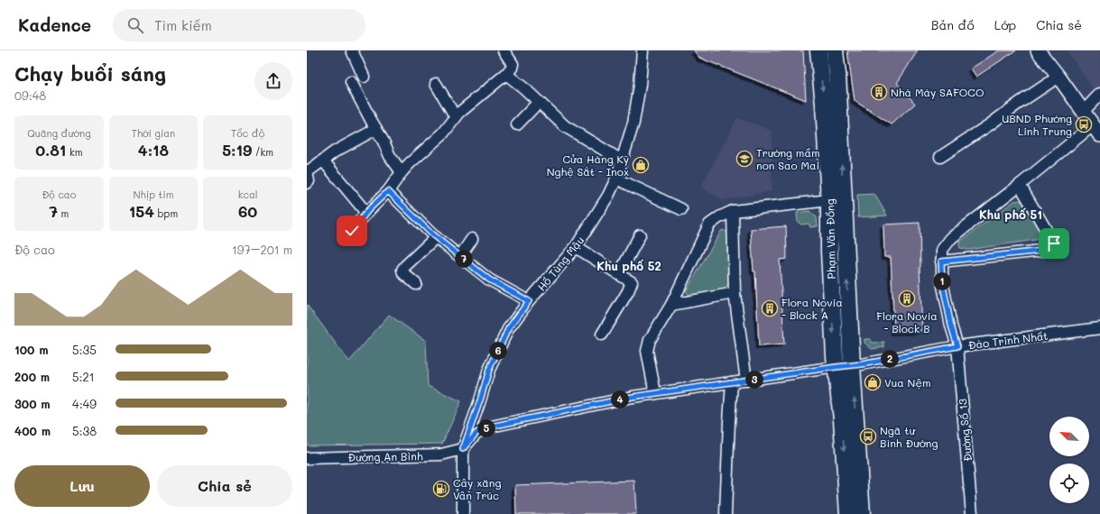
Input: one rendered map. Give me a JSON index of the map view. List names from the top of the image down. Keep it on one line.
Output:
{"streets":{"highway":["Phạm Văn Đồng"],"street":["Hồ Tùng Mậu","Đào Trinh Nhất","Đường Số 13","Đường An Bình"]},"crossings":[["Phạm Văn Đồng","Đào Trinh Nhất"],["Hồ Tùng Mậu","Đường An Bình"],["Đào Trinh Nhất","Đường Số 13"]],"districts":["Khu phố 51","Khu phố 52"],"places":{"building":["Nhà Máy SAFOCO","Flora Novia - Block B","Flora Novia - Block A"],"bus stop":["UBND Phường Linh Trung","Ngã tư Bình Đường"],"school or university":["Trường mầm non Sao Mai"],"shop":["Cửa Hàng Kỹ Nghệ Sắt - Inox","Vua Nệm"],"fuel station":["Cây xăng Vân Trúc"]},"north":"top left","page":{"header":"Kadence","search":"Tìm kiếm","nav":["Bản đồ","Lớp","Chia sẻ"],"heading":["Chạy buổi sáng","09:48"],"stats":[["Quãng đường","0.81 km"],["Thời gian","4:18"],["Tốc độ","5:19 /km"],["Độ cao","7 m"],["Nhịp tim","154 bpm"],["kcal","60"]],"chart":["Độ cao","197–201 m"],"pins":["7","1","6","2","3","4","5"],"list":[{"name":"100 m","note":"5:35"},{"name":"200 m","note":"5:21"},{"name":"300 m","note":"4:49"},{"name":"400 m","note":"5:38"}],"buttons":["Lưu","Chia sẻ"]}}
